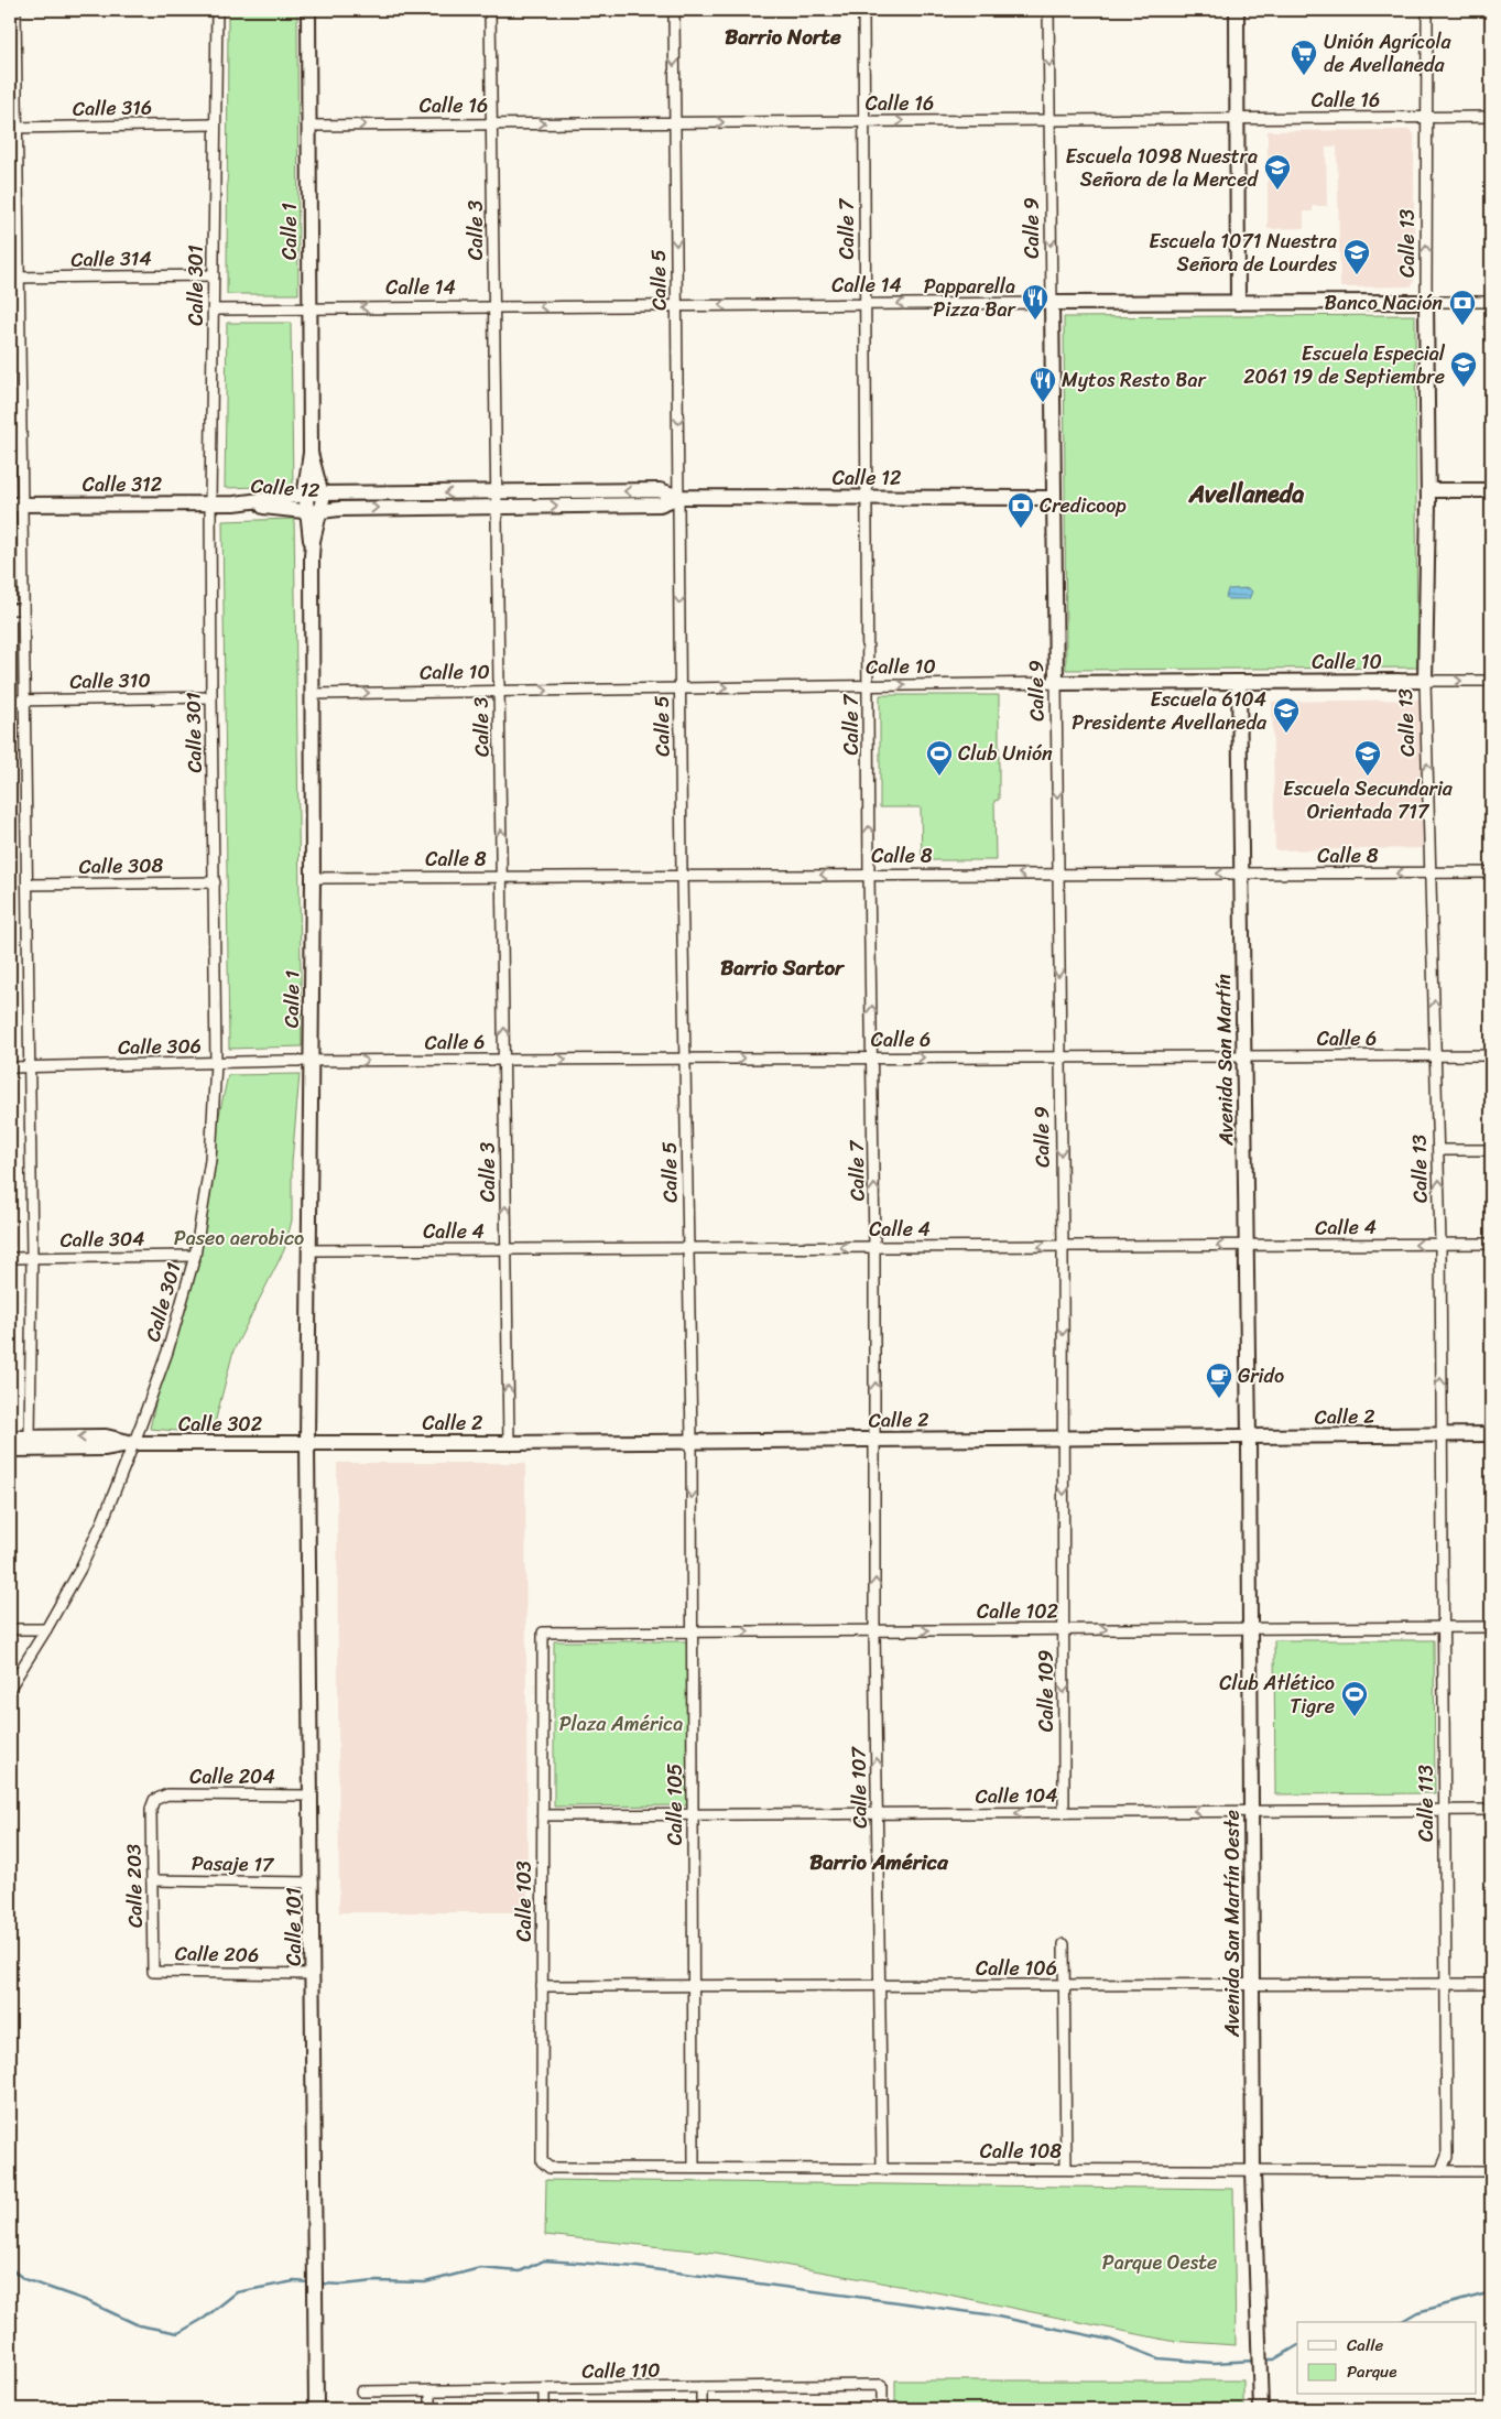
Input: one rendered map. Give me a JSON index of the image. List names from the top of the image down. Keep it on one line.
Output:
{"streets":{"street":["Calle 16","Calle 316","Calle 9","Calle 7","Calle 3","Calle 1","Calle 13","Calle 314","Calle 5","Calle 301","Calle 14","Calle 12","Calle 312","Calle 10","Calle 310","Calle 8","Calle 308","Calle 6","Calle 306","Avenida San Martín","Calle 4","Calle 304","Calle 2","Calle 302","Calle 102","Calle 109","Calle 204","Calle 107","Calle 104","Calle 113","Calle 105","Pasaje 17","Calle 203","Calle 103","Avenida San Martín Oeste","Calle 101","Calle 206","Calle 106","Calle 108","Calle 110"]},"crossings":[["Calle 16","Calle 9"],["Calle 16","Calle 7"],["Calle 16","Calle 3"],["Calle 16","Calle 1"],["Calle 16","Calle 13"],["Calle 16","Calle 5"],["Calle 316","Calle 301"],["Calle 9","Calle 14"],["Calle 9","Calle 12"],["Calle 9","Calle 10"],["Calle 9","Calle 8"],["Calle 9","Calle 6"],["Calle 9","Calle 4"],["Calle 9","Calle 2"],["Calle 9","Calle 109"],["Calle 7","Calle 14"],["Calle 7","Calle 12"],["Calle 7","Calle 10"],["Calle 7","Calle 8"],["Calle 7","Calle 6"],["Calle 7","Calle 4"],["Calle 7","Calle 2"],["Calle 7","Calle 107"],["Calle 3","Calle 14"],["Calle 3","Calle 12"],["Calle 3","Calle 10"],["Calle 3","Calle 8"],["Calle 3","Calle 6"],["Calle 3","Calle 4"],["Calle 3","Calle 2"],["Calle 1","Calle 14"],["Calle 1","Calle 12"],["Calle 1","Calle 10"],["Calle 1","Calle 8"],["Calle 1","Calle 6"],["Calle 1","Calle 306"],["Calle 1","Calle 4"],["Calle 1","Calle 2"],["Calle 1","Calle 302"],["Calle 1","Calle 101"],["Calle 13","Calle 14"],["Calle 13","Calle 10"],["Calle 13","Calle 8"],["Calle 13","Calle 6"],["Calle 13","Calle 4"],["Calle 13","Calle 2"],["Calle 13","Calle 113"],["Calle 314","Calle 301"],["Calle 5","Calle 14"],["Calle 5","Calle 12"],["Calle 5","Calle 10"],["Calle 5","Calle 8"],["Calle 5","Calle 6"],["Calle 5","Calle 4"],["Calle 5","Calle 2"],["Calle 5","Calle 105"],["Calle 301","Calle 312"],["Calle 301","Calle 310"],["Calle 301","Calle 308"],["Calle 301","Calle 306"],["Calle 301","Calle 304"],["Calle 301","Calle 302"],["Calle 12","Calle 312"],["Calle 10","Avenida San Martín"],["Calle 8","Avenida San Martín"],["Calle 6","Calle 306"],["Calle 6","Avenida San Martín"],["Avenida San Martín","Calle 4"],["Avenida San Martín","Calle 2"],["Avenida San Martín","Avenida San Martín Oeste"],["Calle 2","Calle 302"],["Calle 2","Calle 109"],["Calle 2","Calle 107"],["Calle 2","Calle 113"],["Calle 2","Calle 105"],["Calle 2","Avenida San Martín Oeste"],["Calle 2","Calle 101"],["Calle 302","Calle 101"],["Calle 102","Calle 109"],["Calle 102","Calle 107"],["Calle 102","Calle 113"],["Calle 102","Calle 105"],["Calle 102","Calle 103"],["Calle 102","Avenida San Martín Oeste"],["Calle 109","Calle 104"],["Calle 204","Calle 203"],["Calle 204","Calle 101"],["Calle 107","Calle 104"],["Calle 107","Calle 106"],["Calle 107","Calle 108"],["Calle 104","Calle 113"],["Calle 104","Calle 105"],["Calle 104","Calle 103"],["Calle 104","Avenida San Martín Oeste"],["Calle 113","Calle 106"],["Calle 113","Calle 108"],["Calle 105","Calle 106"],["Calle 105","Calle 108"],["Pasaje 17","Calle 203"],["Pasaje 17","Calle 101"],["Calle 203","Calle 206"],["Calle 103","Calle 106"],["Calle 103","Calle 108"],["Avenida San Martín Oeste","Calle 106"],["Avenida San Martín Oeste","Calle 108"],["Calle 101","Calle 206"]],"one_way":["Calle 16","Calle 9","Calle 7","Calle 3","Calle 13","Calle 5","Calle 14","Calle 10","Calle 8","Calle 6","Calle 4","Calle 102","Calle 109","Calle 107","Calle 104"],"districts":["Barrio Norte","Avellaneda","Barrio Sartor","Barrio América"],"parks":["Paseo aerobico","Plaza América","Parque Oeste"],"places":{"supermarket":["Unión Agrícola de Avellaneda"],"school or university":["Escuela 1098 Nuestra Señora de la Merced","Escuela 1071 Nuestra Señora de Lourdes","Escuela Especial 2061 19 de Septiembre","Escuela 6104 Presidente Avellaneda","Escuela Secundaria Orientada 717"],"restaurant":["Papparella Pizza Bar","Mytos Resto Bar"],"bank":["Banco Nación","Credicoop"],"sports":["Club Unión","Club Atlético Tigre"],"cafe":["Grido"]},"legend":["Calle","Parque"]}
